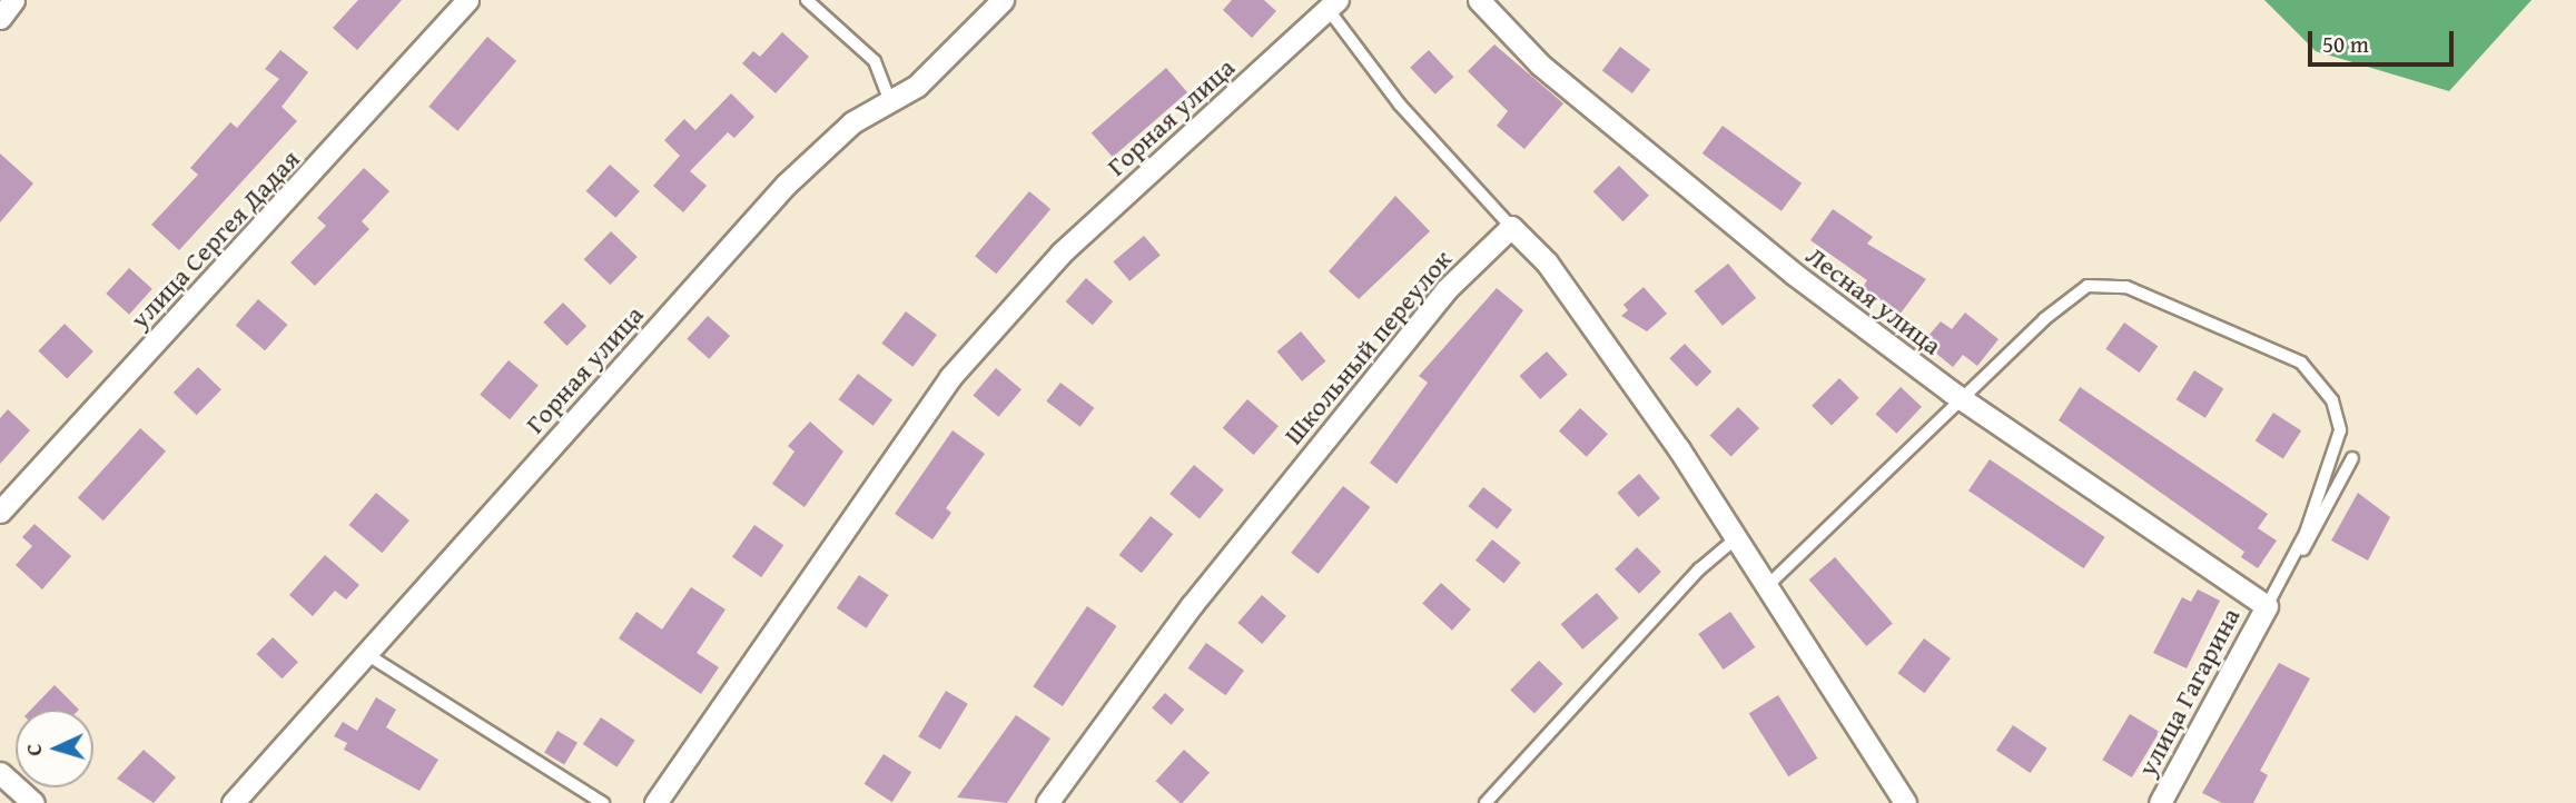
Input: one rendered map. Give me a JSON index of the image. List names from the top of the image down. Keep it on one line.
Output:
{"streets":{"street":["Горная улица","улица Сергея Дадая","Лесная улица","Школьный переулок","улица Гагарина"]},"crossings":[["Лесная улица","улица Гагарина"]],"scale_bar":"50 m","north":"left"}
